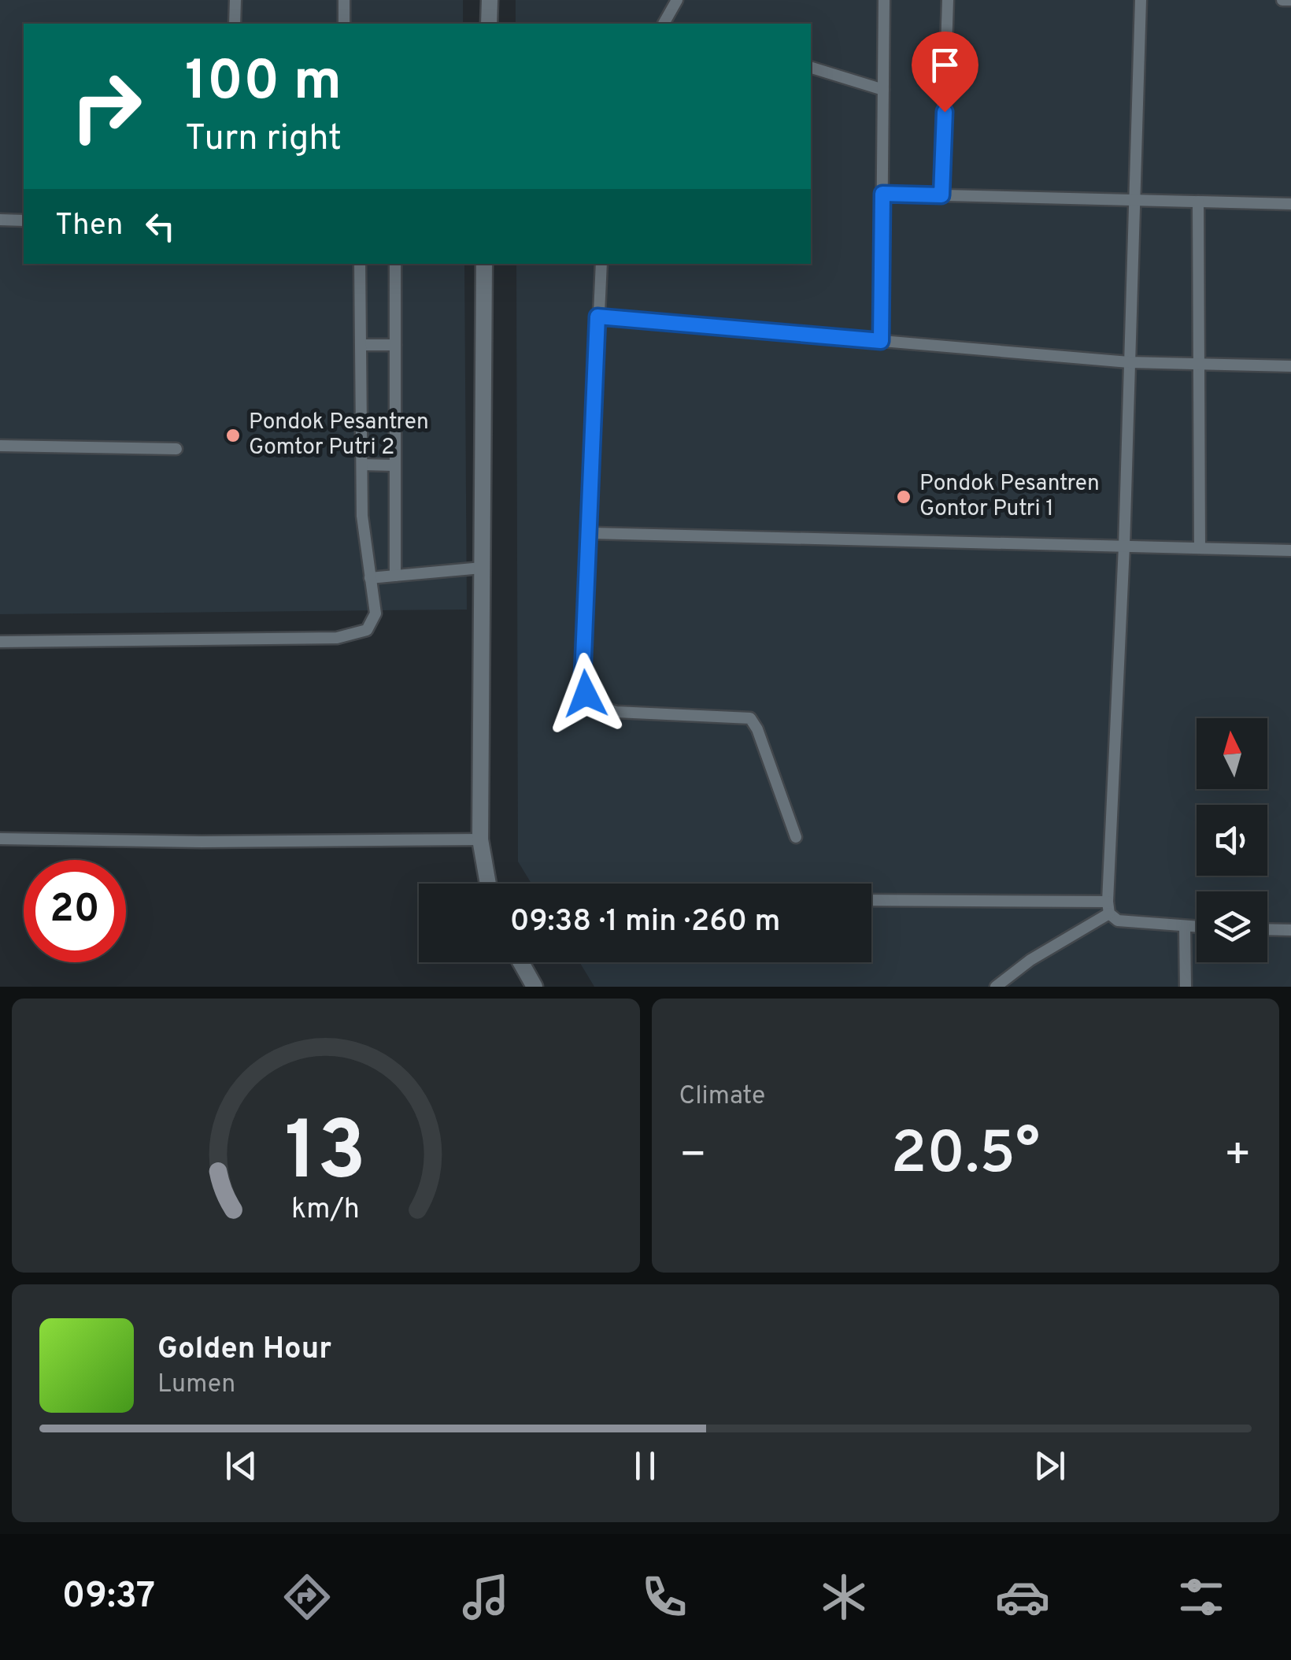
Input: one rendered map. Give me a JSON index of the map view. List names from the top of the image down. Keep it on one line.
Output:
{"places":["Pondok Pesantren Gomtor Putri 2","Pondok Pesantren Gontor Putri 1"],"north":"top","page":{"turn":["100 m","Turn right"],"then":"Then","limit":"20","trip":"09:38 · 1 min · 260 m","tile":"Climate","heat":["−","20.5°","+"],"song":["Golden Hour","Lumen"],"tabs":"09:37","gauge":["13","km/h"]}}
